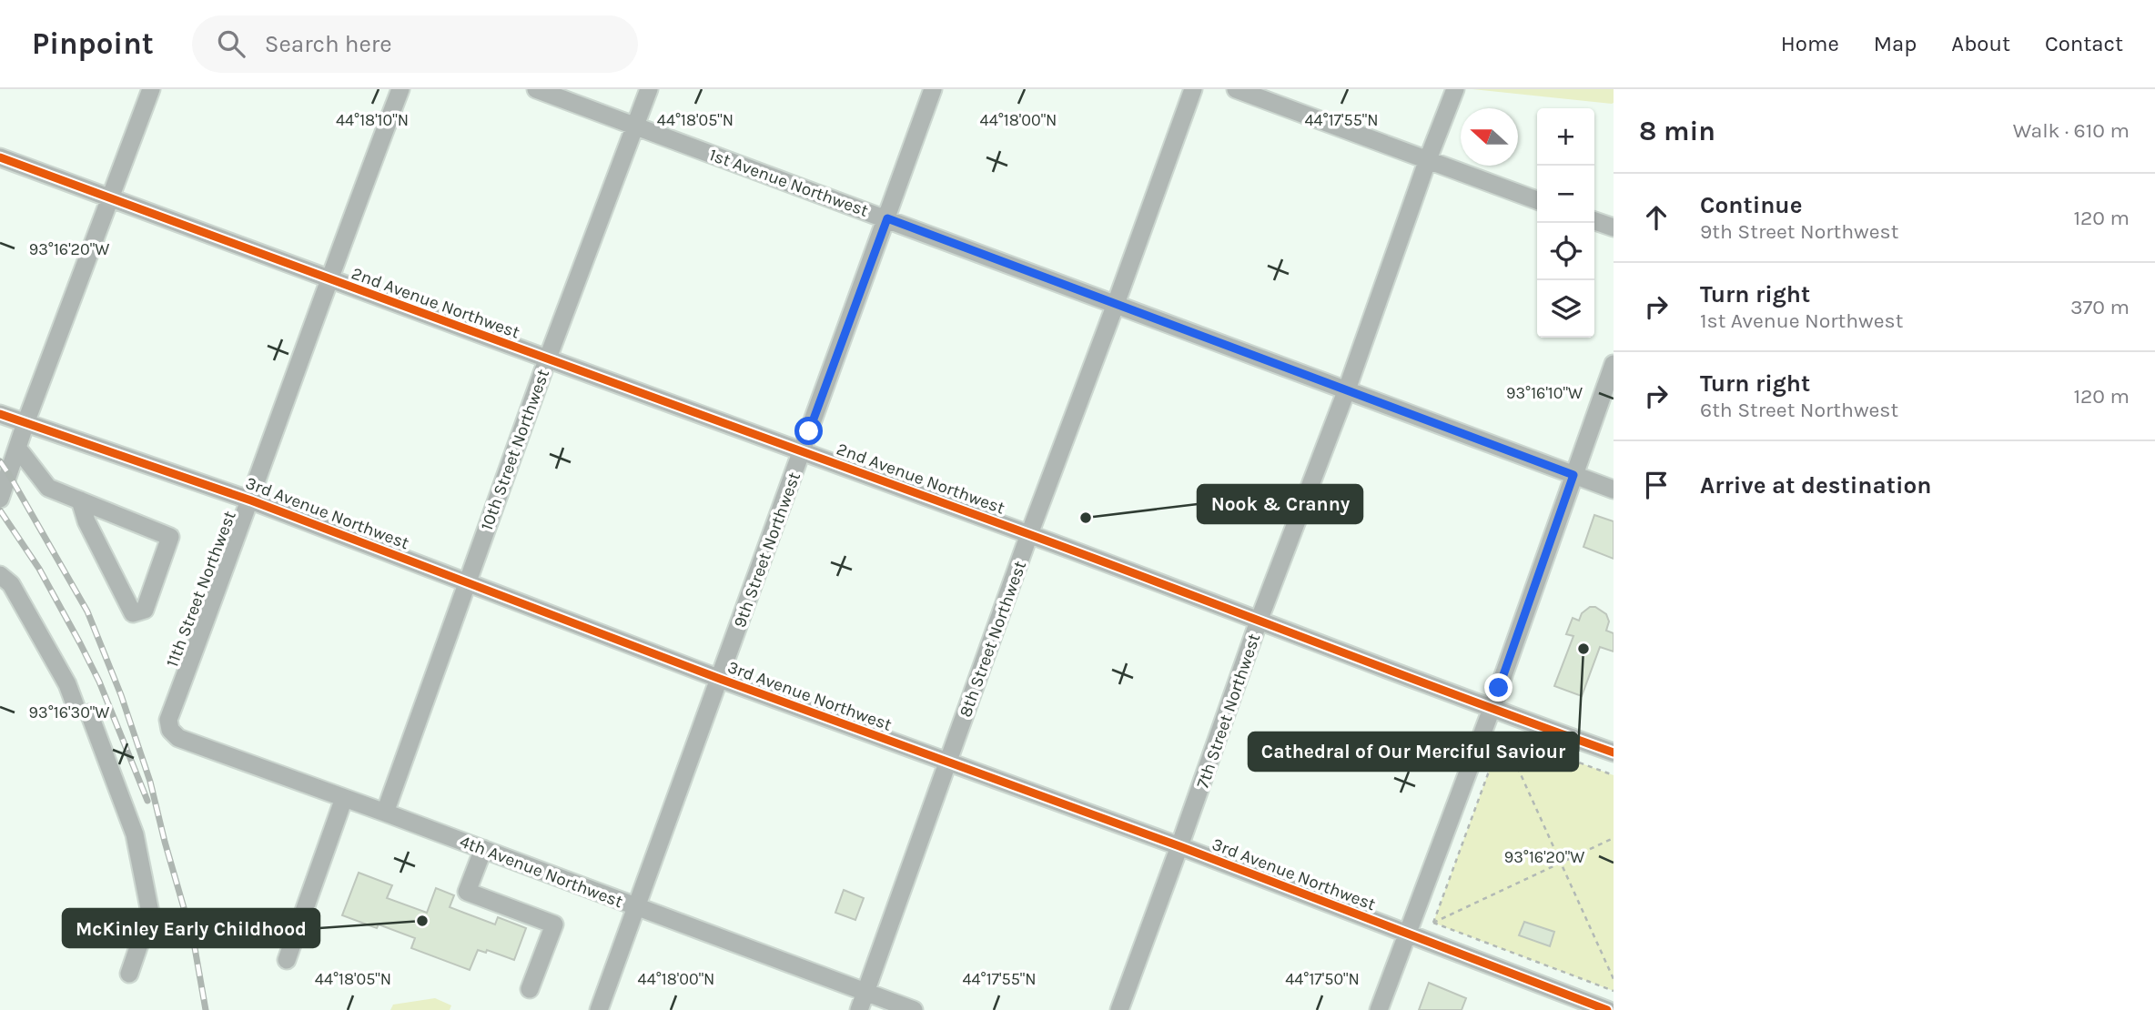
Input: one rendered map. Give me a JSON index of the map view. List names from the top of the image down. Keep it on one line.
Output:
{"streets":{"street":["1st Avenue Northwest","2nd Avenue Northwest","10th Street Northwest","3rd Avenue Northwest","9th Street Northwest","11th Street Northwest","8th Street Northwest","7th Street Northwest","4th Avenue Northwest"]},"crossings":[["1st Avenue Northwest","10th Street Northwest"],["1st Avenue Northwest","9th Street Northwest"],["1st Avenue Northwest","8th Street Northwest"],["1st Avenue Northwest","7th Street Northwest"],["2nd Avenue Northwest","10th Street Northwest"],["2nd Avenue Northwest","9th Street Northwest"],["2nd Avenue Northwest","11th Street Northwest"],["2nd Avenue Northwest","8th Street Northwest"],["2nd Avenue Northwest","7th Street Northwest"],["10th Street Northwest","3rd Avenue Northwest"],["10th Street Northwest","4th Avenue Northwest"],["3rd Avenue Northwest","9th Street Northwest"],["3rd Avenue Northwest","11th Street Northwest"],["3rd Avenue Northwest","8th Street Northwest"],["3rd Avenue Northwest","7th Street Northwest"],["9th Street Northwest","4th Avenue Northwest"],["11th Street Northwest","4th Avenue Northwest"],["8th Street Northwest","4th Avenue Northwest"]],"places":["Nook & Cranny","Cathedral of Our Merciful Saviour","McKinley Early Childhood"],"north":"left","page":{"header":"Pinpoint","search":"Search here","nav":["Home","Map","About","Contact"],"heading":["8 min","Walk · 610 m"],"map_buttons":["+","−"],"list":[["Continue","9th Street Northwest","120 m"],["Turn right","1st Avenue Northwest","370 m"],["Turn right","6th Street Northwest","120 m"],"Arrive at destination"]},"coordinates":["44°18'10\"N","44°18'05\"N","44°18'00\"N","44°17'55\"N","93°16'20\"W","93°16'10\"W","93°16'30\"W","44°17'50\"N"]}
